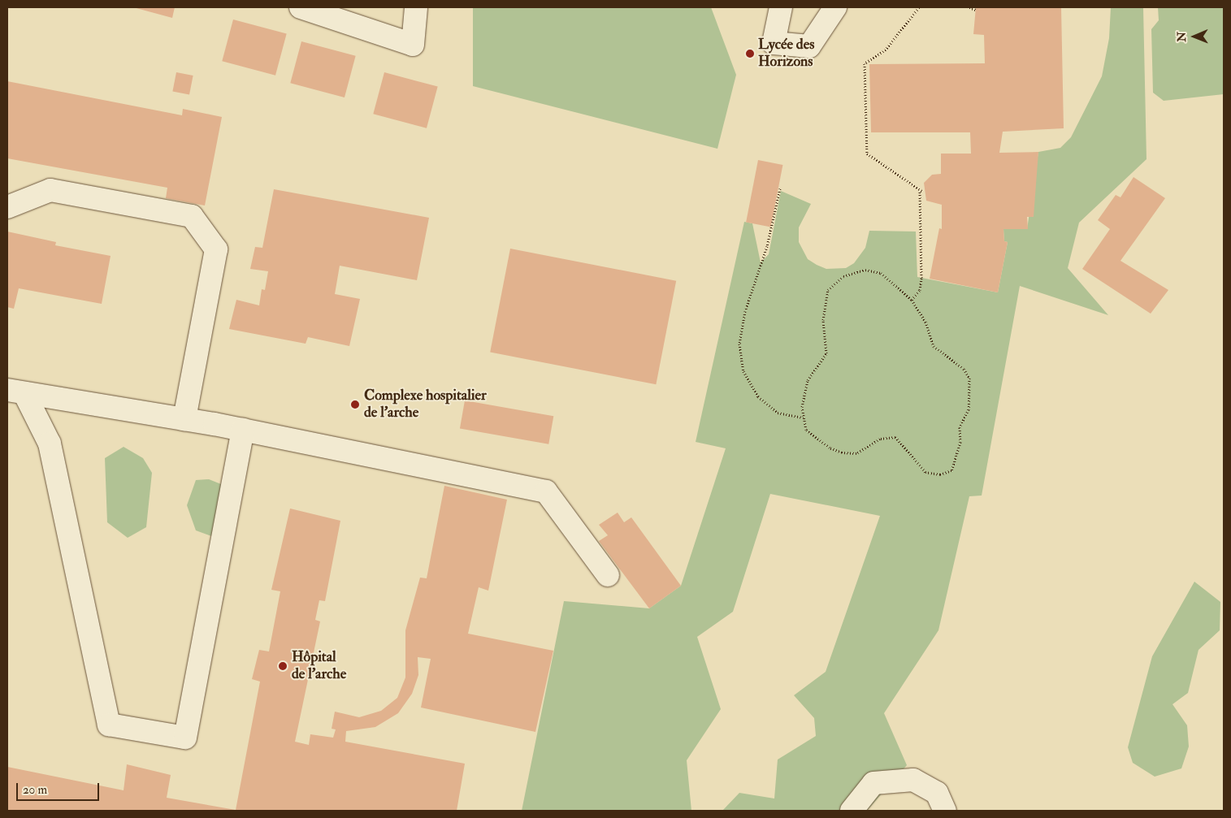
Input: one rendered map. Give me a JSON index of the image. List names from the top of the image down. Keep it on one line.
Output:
{"places":["Lycée des Horizons","Complexe hospitalier de l'arche","Hôpital de l'arche"],"scale_bar":"20 m","north":"left"}
